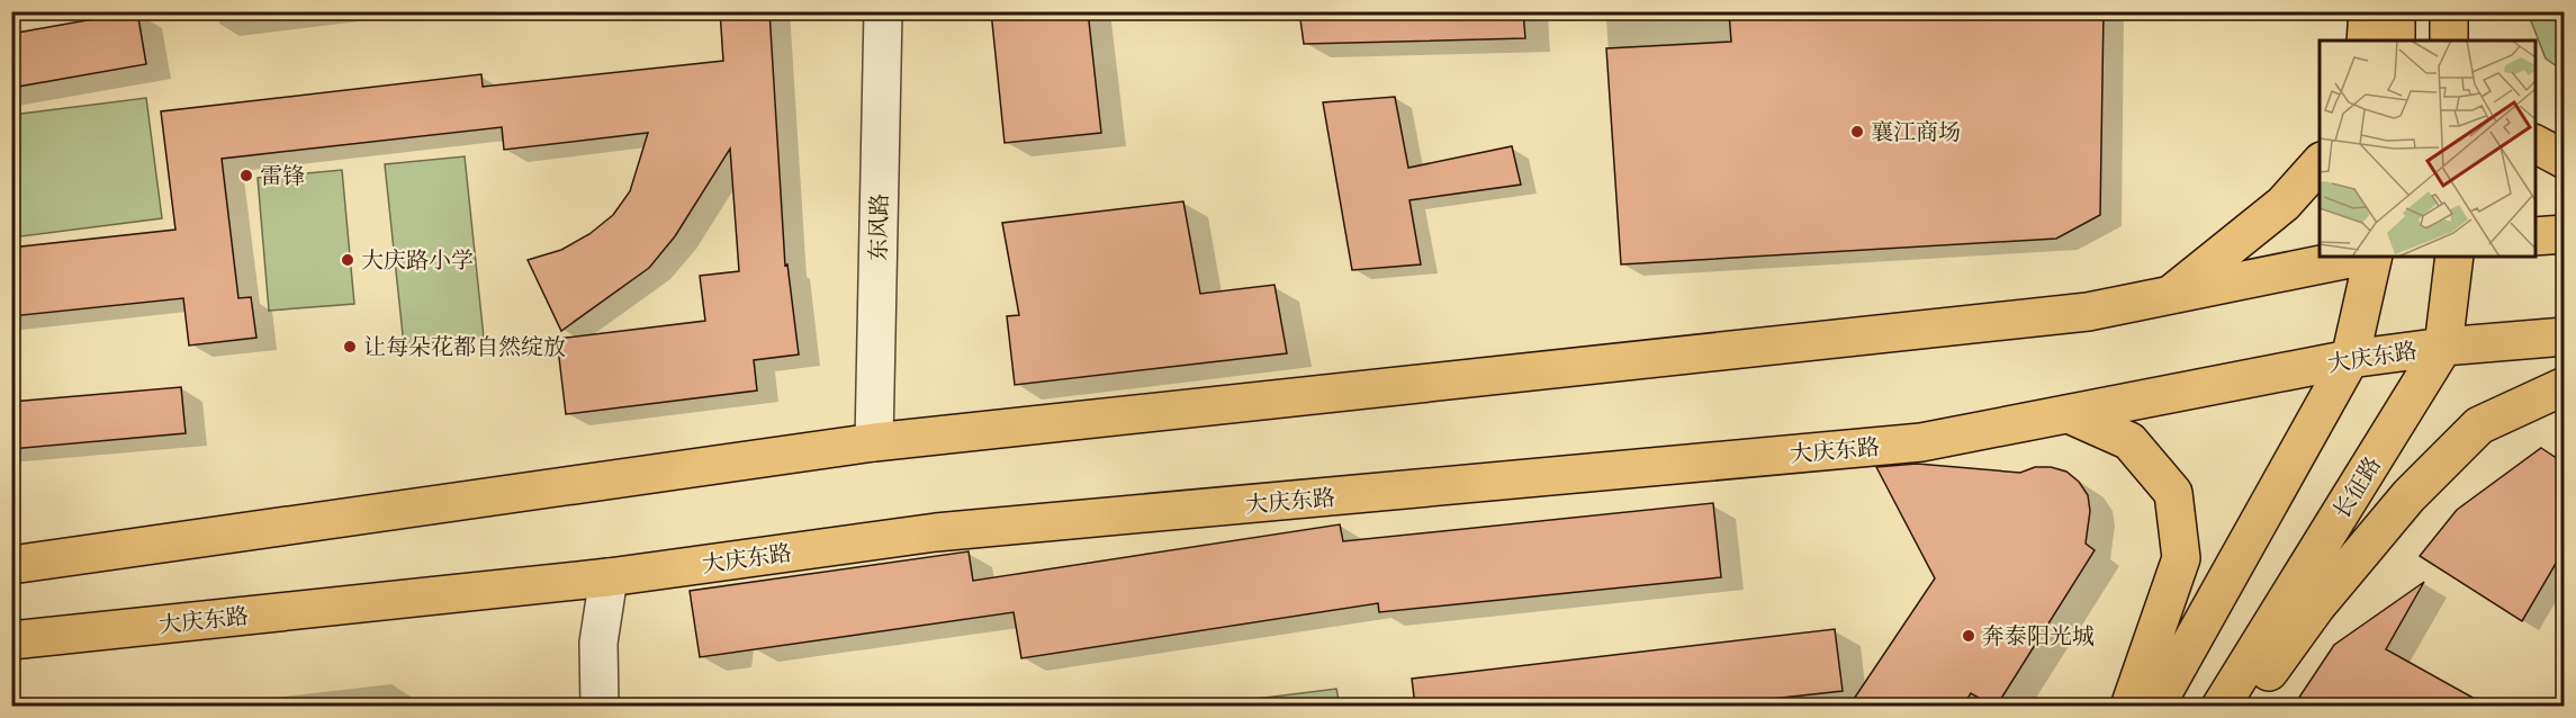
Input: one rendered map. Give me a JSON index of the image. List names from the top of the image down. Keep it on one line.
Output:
{"streets":{"main road":["大庆东路","长征路"],"street":["东风路"]},"crossings":[["大庆东路","长征路"]],"places":["襄江商场","雷锋","大庆路小学","让每朵花都自然绽放","奔泰阳光城"]}
